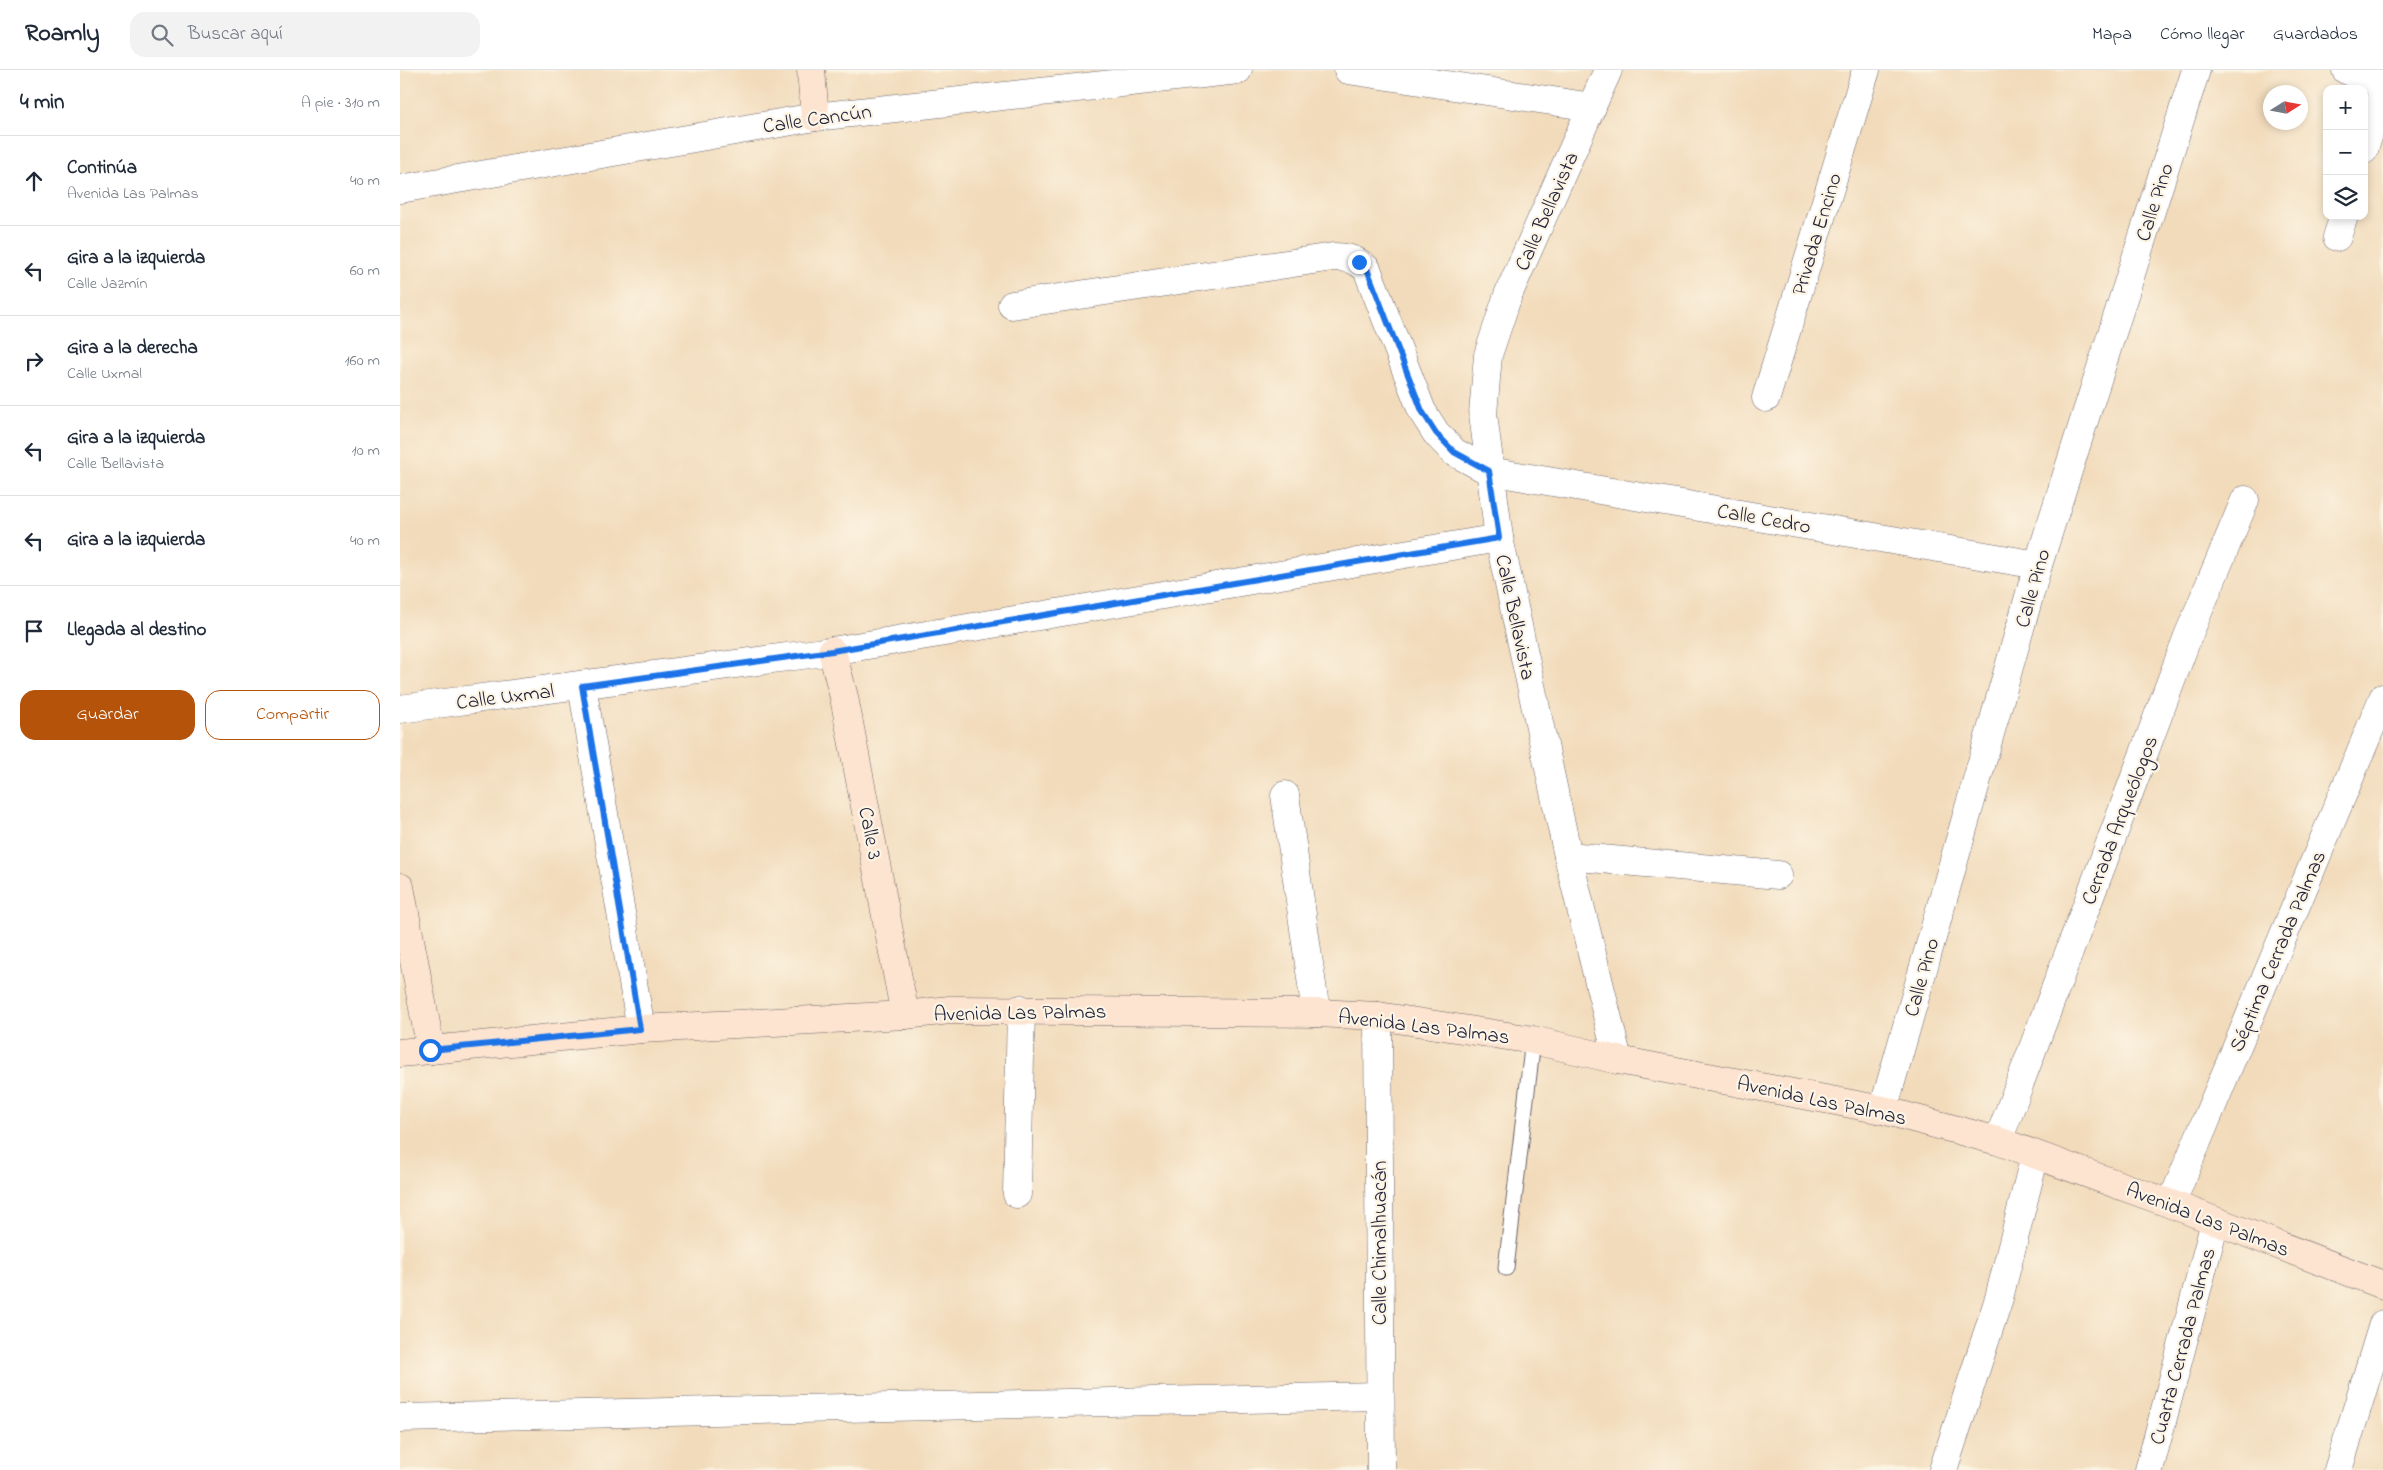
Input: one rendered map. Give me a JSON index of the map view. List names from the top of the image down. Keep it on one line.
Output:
{"streets":{"main road":["Calle 3","Avenida Las Palmas"],"street":["Calle Cancún","Calle Pino","Calle Bellavista","Privada Encino","Calle Cedro","Calle Uxmal","Cerrada Arqueólogos","Séptima Cerrada Palmas","Calle Chimalhuacán","Cuarta Cerrada Palmas"]},"crossings":[["Calle Pino","Calle Cedro"],["Calle Pino","Avenida Las Palmas"],["Calle Bellavista","Calle Cedro"],["Calle Bellavista","Calle Uxmal"],["Calle Bellavista","Avenida Las Palmas"],["Calle Uxmal","Calle 3"],["Cerrada Arqueólogos","Avenida Las Palmas"],["Calle 3","Avenida Las Palmas"],["Séptima Cerrada Palmas","Avenida Las Palmas"],["Avenida Las Palmas","Calle Chimalhuacán"],["Avenida Las Palmas","Cuarta Cerrada Palmas"]],"north":"right","page":{"header":"Roamly","search":"Buscar aquí","nav":["Mapa","Cómo llegar","Guardados"],"heading":["4 min","A pie · 310 m"],"map_buttons":["+","−"],"list":[["Continúa","Avenida Las Palmas","40 m"],["Gira a la izquierda","Calle Jazmín","60 m"],["Gira a la derecha","Calle Uxmal","160 m"],["Gira a la izquierda","Calle Bellavista","10 m"],["Gira a la izquierda","40 m"],"Llegada al destino"],"buttons":["Guardar","Compartir"]}}
